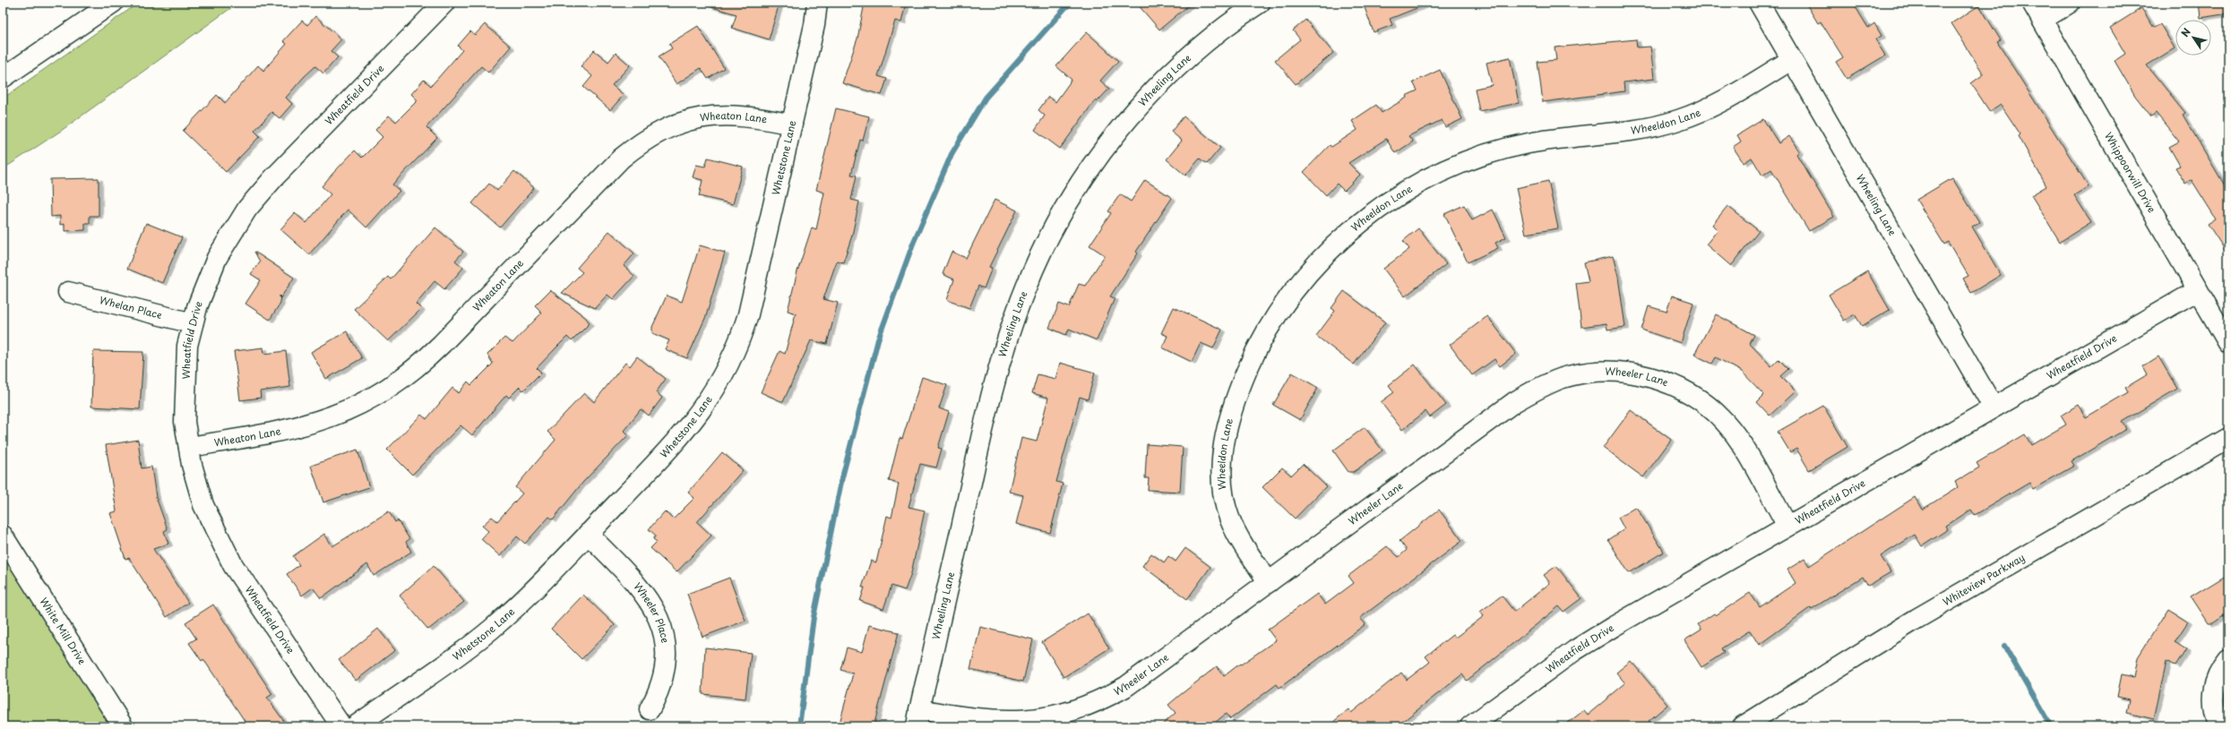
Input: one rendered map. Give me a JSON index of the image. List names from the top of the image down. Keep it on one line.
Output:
{"streets":{"street":["Wheeling Lane","Wheatfield Drive","Wheaton Lane","Wheeldon Lane","Whetstone Lane","Whippoorwill Drive","Whelan Place","Wheeler Lane","Whiteview Parkway","Wheeler Place","White Mill Drive"]},"crossings":[["Wheeling Lane","Wheatfield Drive"],["Wheeling Lane","Wheeldon Lane"],["Wheeling Lane","Wheeler Lane"],["Wheatfield Drive","Wheaton Lane"],["Wheatfield Drive","Whippoorwill Drive"],["Wheatfield Drive","Whelan Place"],["Wheatfield Drive","Wheeler Lane"],["Wheaton Lane","Whetstone Lane"],["Wheeldon Lane","Wheeler Lane"],["Whetstone Lane","Wheeler Place"]],"north":"top left"}
